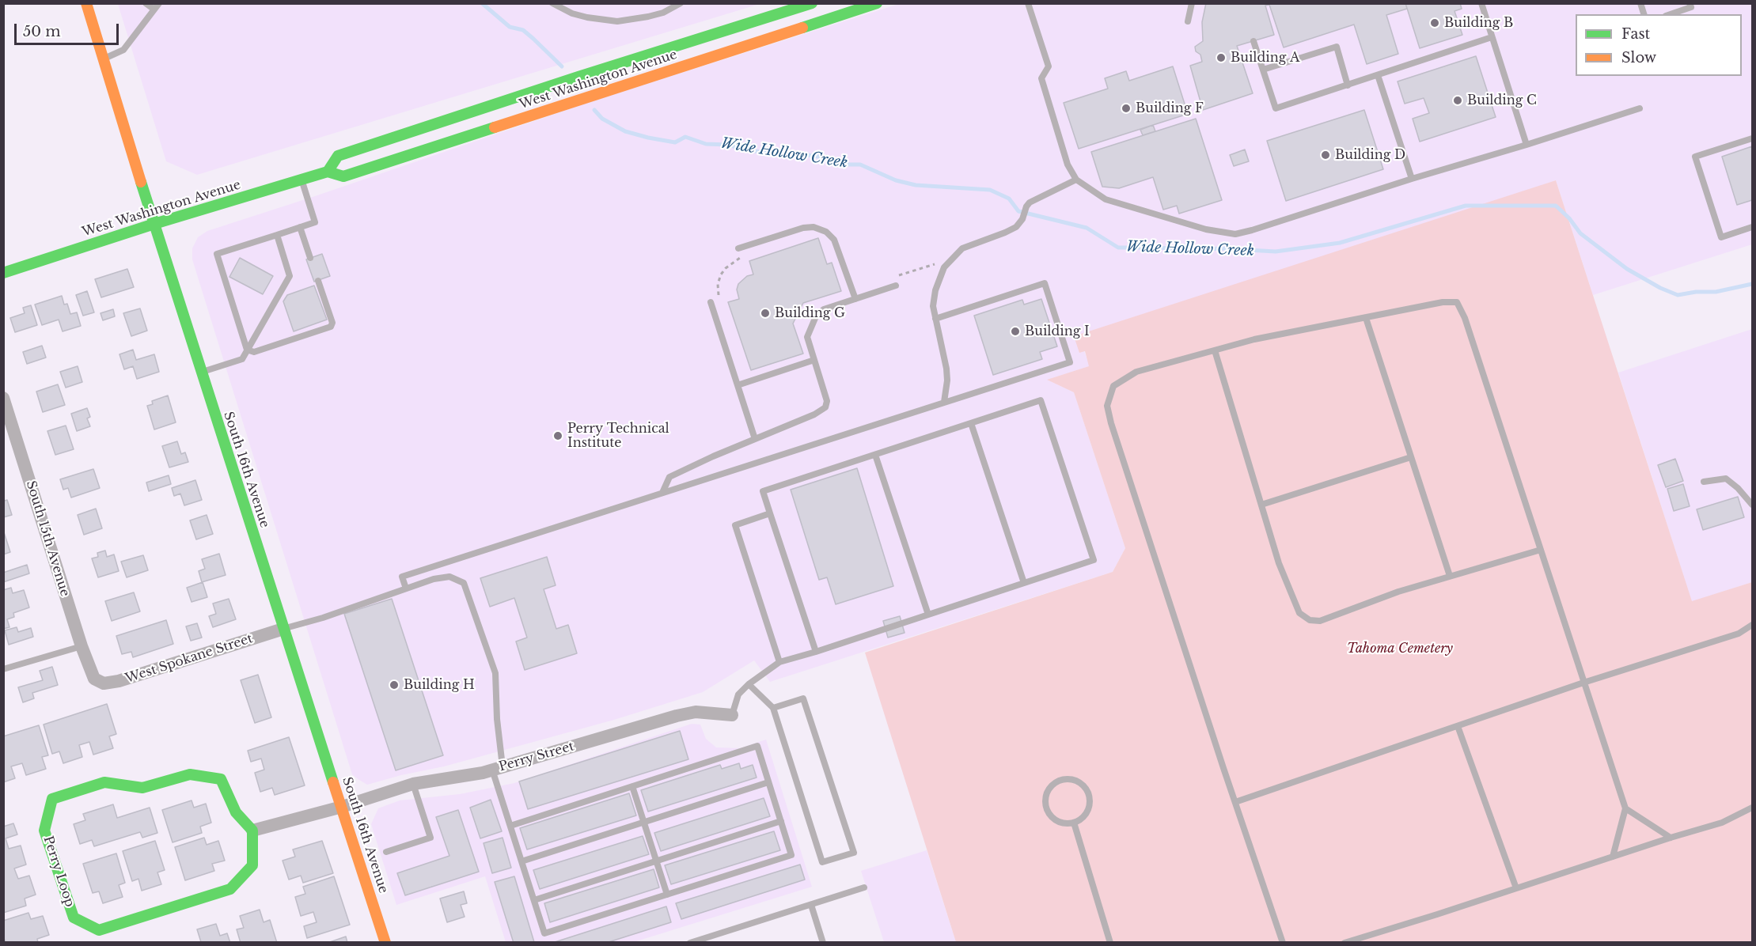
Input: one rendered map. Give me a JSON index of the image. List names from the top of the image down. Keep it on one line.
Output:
{"streets":{"main road":["West Washington Avenue","South 16th Avenue","Perry Loop"],"street":["South 15th Avenue","West Spokane Street","Perry Street"]},"crossings":[["West Washington Avenue","South 16th Avenue"],["South 16th Avenue","West Spokane Street"],["South 16th Avenue","Perry Street"],["South 15th Avenue","West Spokane Street"]],"water":["Wide Hollow Creek"],"parks":["Tahoma Cemetery"],"places":["Building B","Building A","Building C","Building F","Building D","Building G","Building I","Perry Technical Institute","Building H"],"legend":["Fast","Slow"],"scale_bar":"50 m"}
